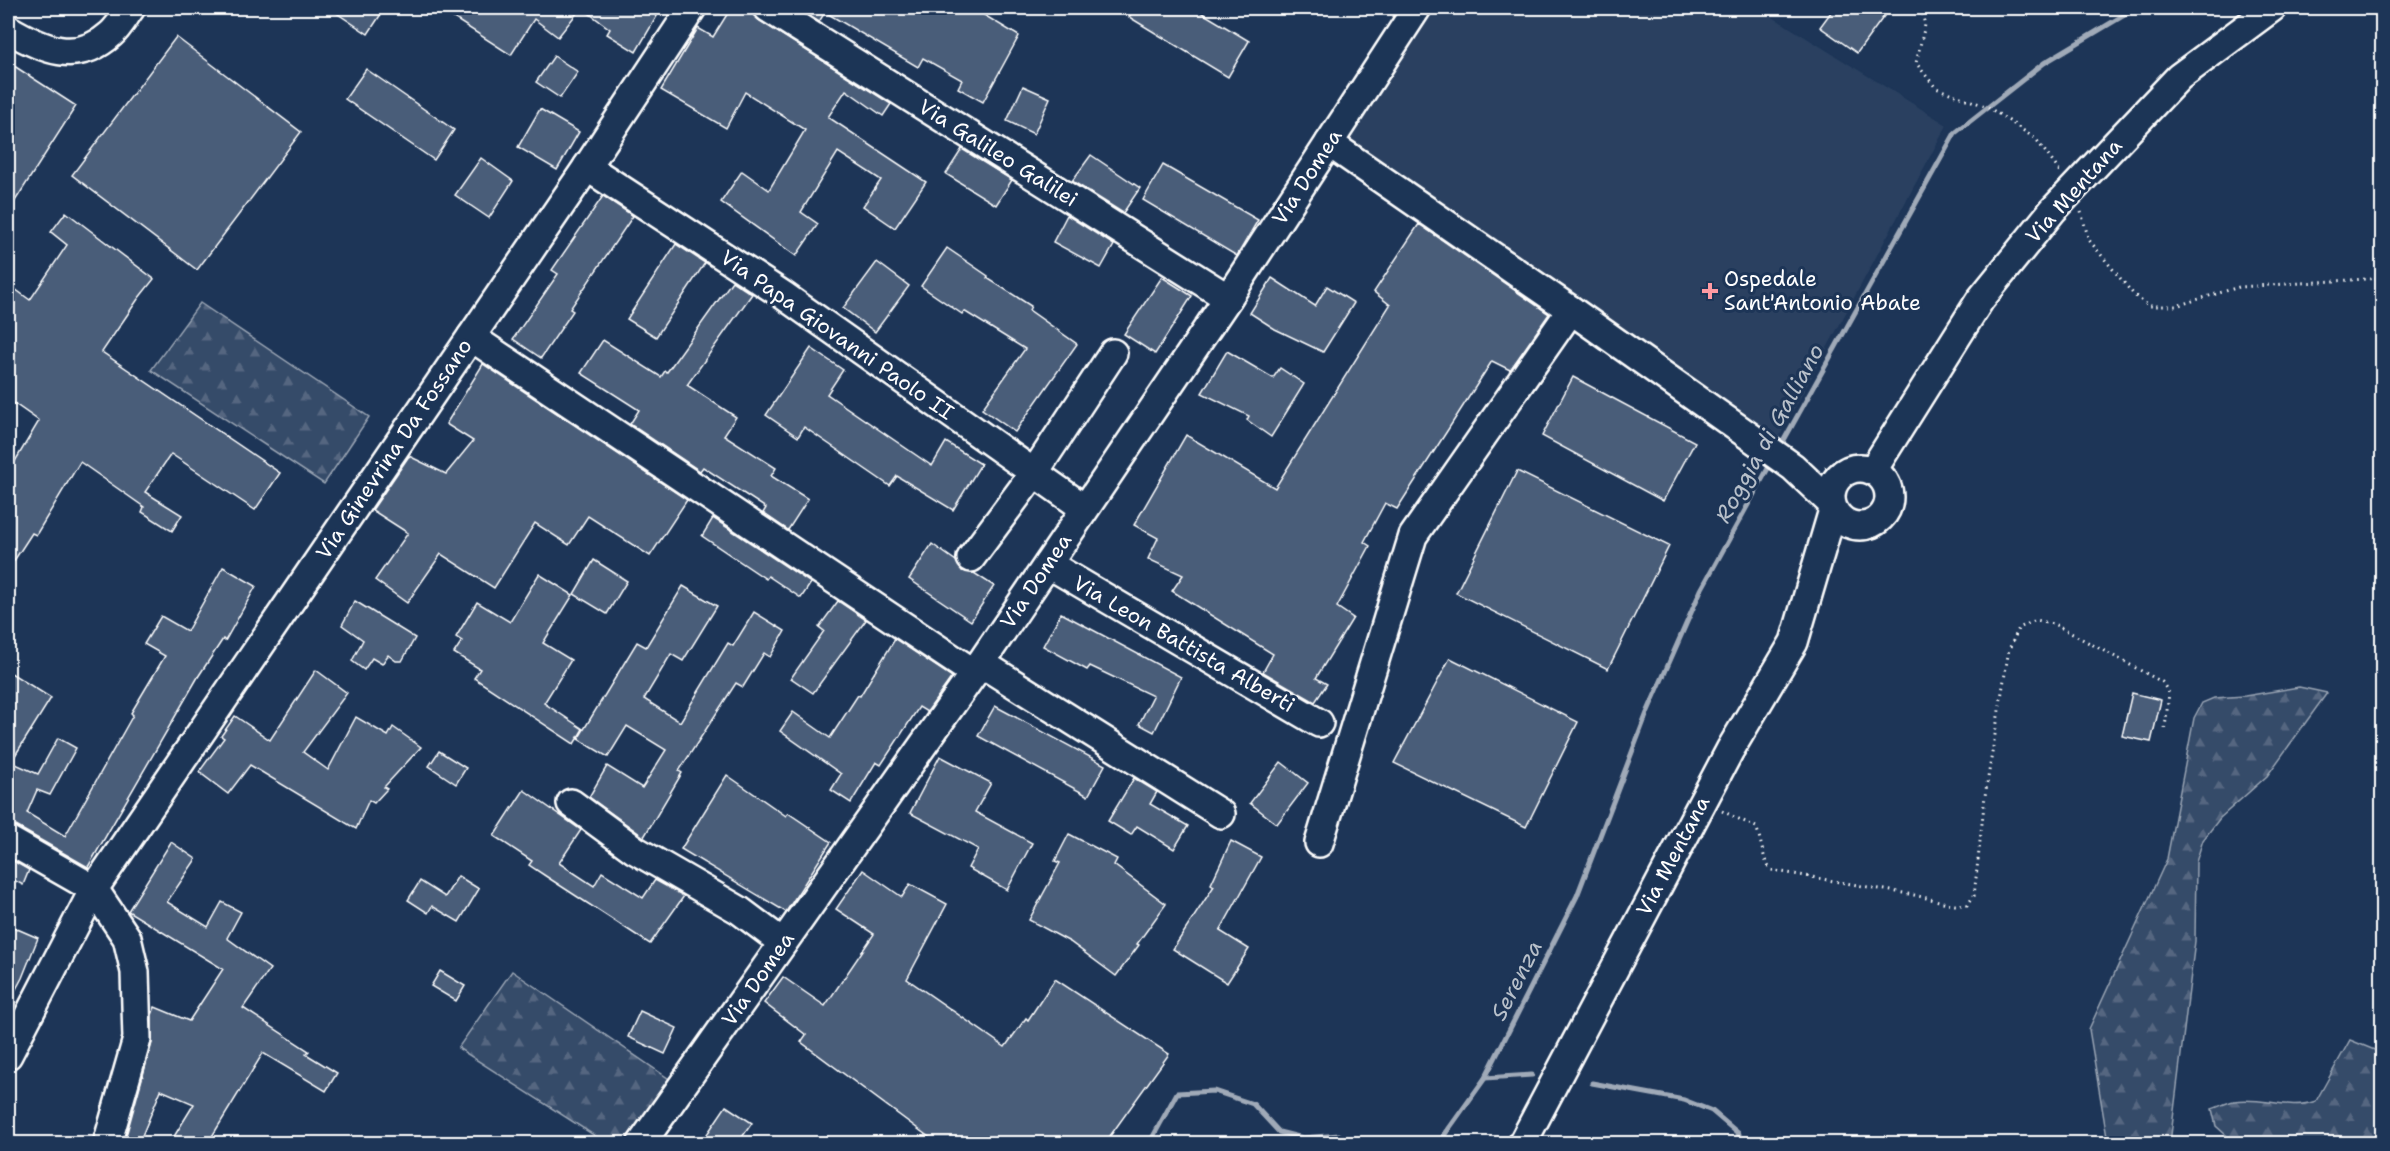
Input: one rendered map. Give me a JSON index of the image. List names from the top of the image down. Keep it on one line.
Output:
{"streets":{"street":["Via Galileo Galilei","Via Domea","Via Mentana","Via Papa Giovanni Paolo II","Via Ginevrina Da Fossano","Via Leon Battista Alberti"]},"crossings":[["Via Galileo Galilei","Via Domea"],["Via Domea","Via Papa Giovanni Paolo II"],["Via Domea","Via Leon Battista Alberti"],["Via Papa Giovanni Paolo II","Via Ginevrina Da Fossano"]],"water":["Roggia di Galliano","Serenza"],"places":{"health":["Ospedale Sant'Antonio Abate"]}}
